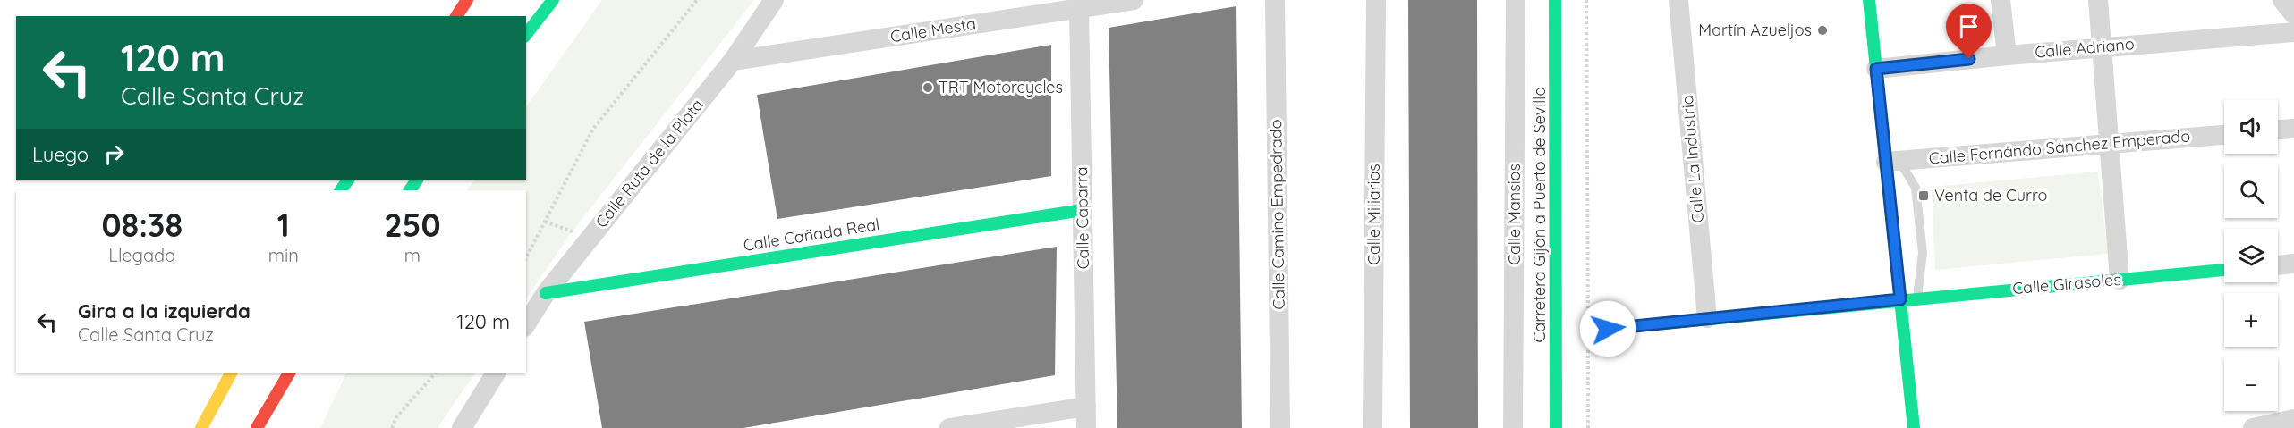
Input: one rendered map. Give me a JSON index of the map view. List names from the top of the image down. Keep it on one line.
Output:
{"streets":{"main road":["Carretera Gijón a Puerto de Sevilla","Calle Cañada Real","Calle Girasoles"],"street":["Calle Mesta","Calle Adriano","Calle Fernándo Sánchez Emperado","Calle La Industria","Calle Ruta de la Plata","Calle Camino Empedrado","Calle Miliarios","Calle Mansios","Calle Caparra"]},"crossings":[["Calle Mesta","Calle Ruta de la Plata"],["Calle Mesta","Calle Caparra"],["Calle La Industria","Calle Girasoles"],["Calle Ruta de la Plata","Calle Cañada Real"],["Calle Caparra","Calle Cañada Real"]],"places":{"other":["Martín Azueljos","TRT Motorcycles"],"transit":["Venta de Curro"]},"page":{"turn":["120 m","Calle Santa Cruz"],"map_buttons":["+","−"],"then":"Luego","eta":["08:38","Llegada","1","min","250","m"],"list":[{"name":"Gira a la izquierda","note":"Calle Santa Cruz","value":"120 m"}]}}
